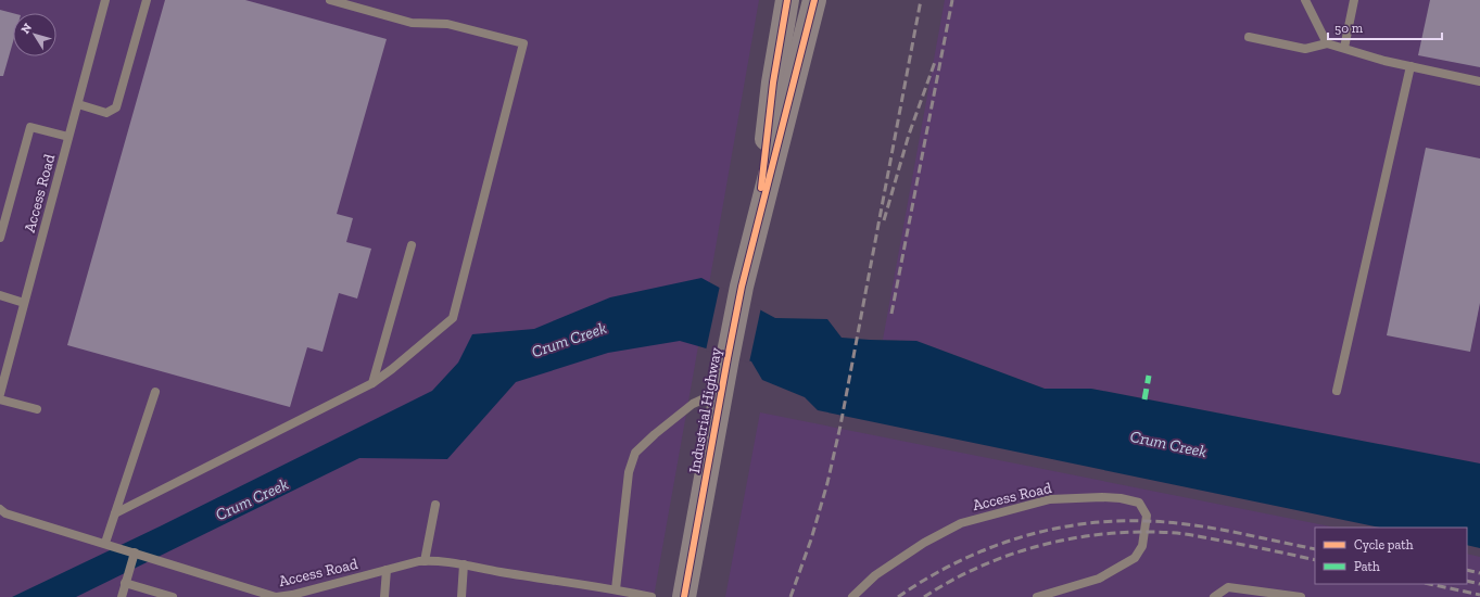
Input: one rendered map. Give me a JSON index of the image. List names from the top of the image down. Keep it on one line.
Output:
{"streets":{"main road":["Industrial Highway"],"lane":["Access Road"]},"water":["Crum Creek"],"legend":["Cycle path","Path"],"scale_bar":"50 m","north":"top left"}
